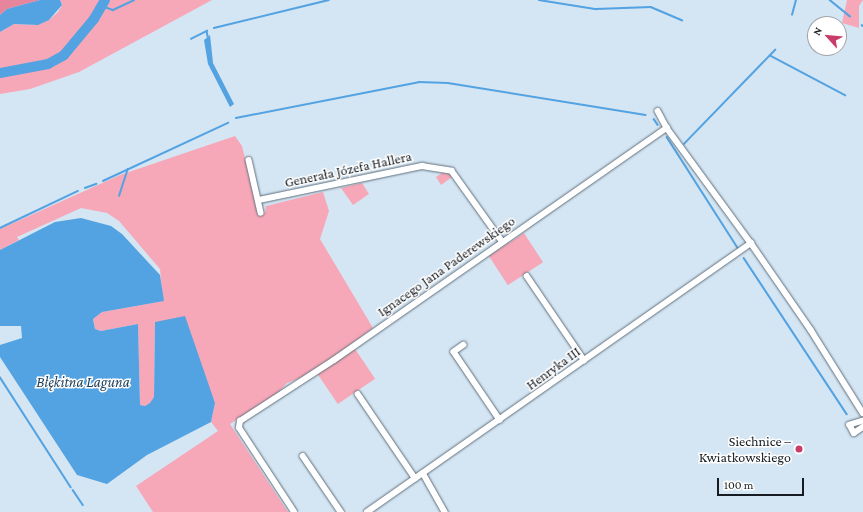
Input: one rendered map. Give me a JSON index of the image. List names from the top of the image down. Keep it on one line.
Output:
{"streets":{"street":["Generała Józefa Hallera","Ignacego Jana Paderewskiego","Henryka III"]},"crossings":[["Generała Józefa Hallera","Ignacego Jana Paderewskiego"]],"water":["Błękitna Laguna"],"places":["Siechnice – Kwiatkowskiego"],"scale_bar":"100 m","north":"top left"}
